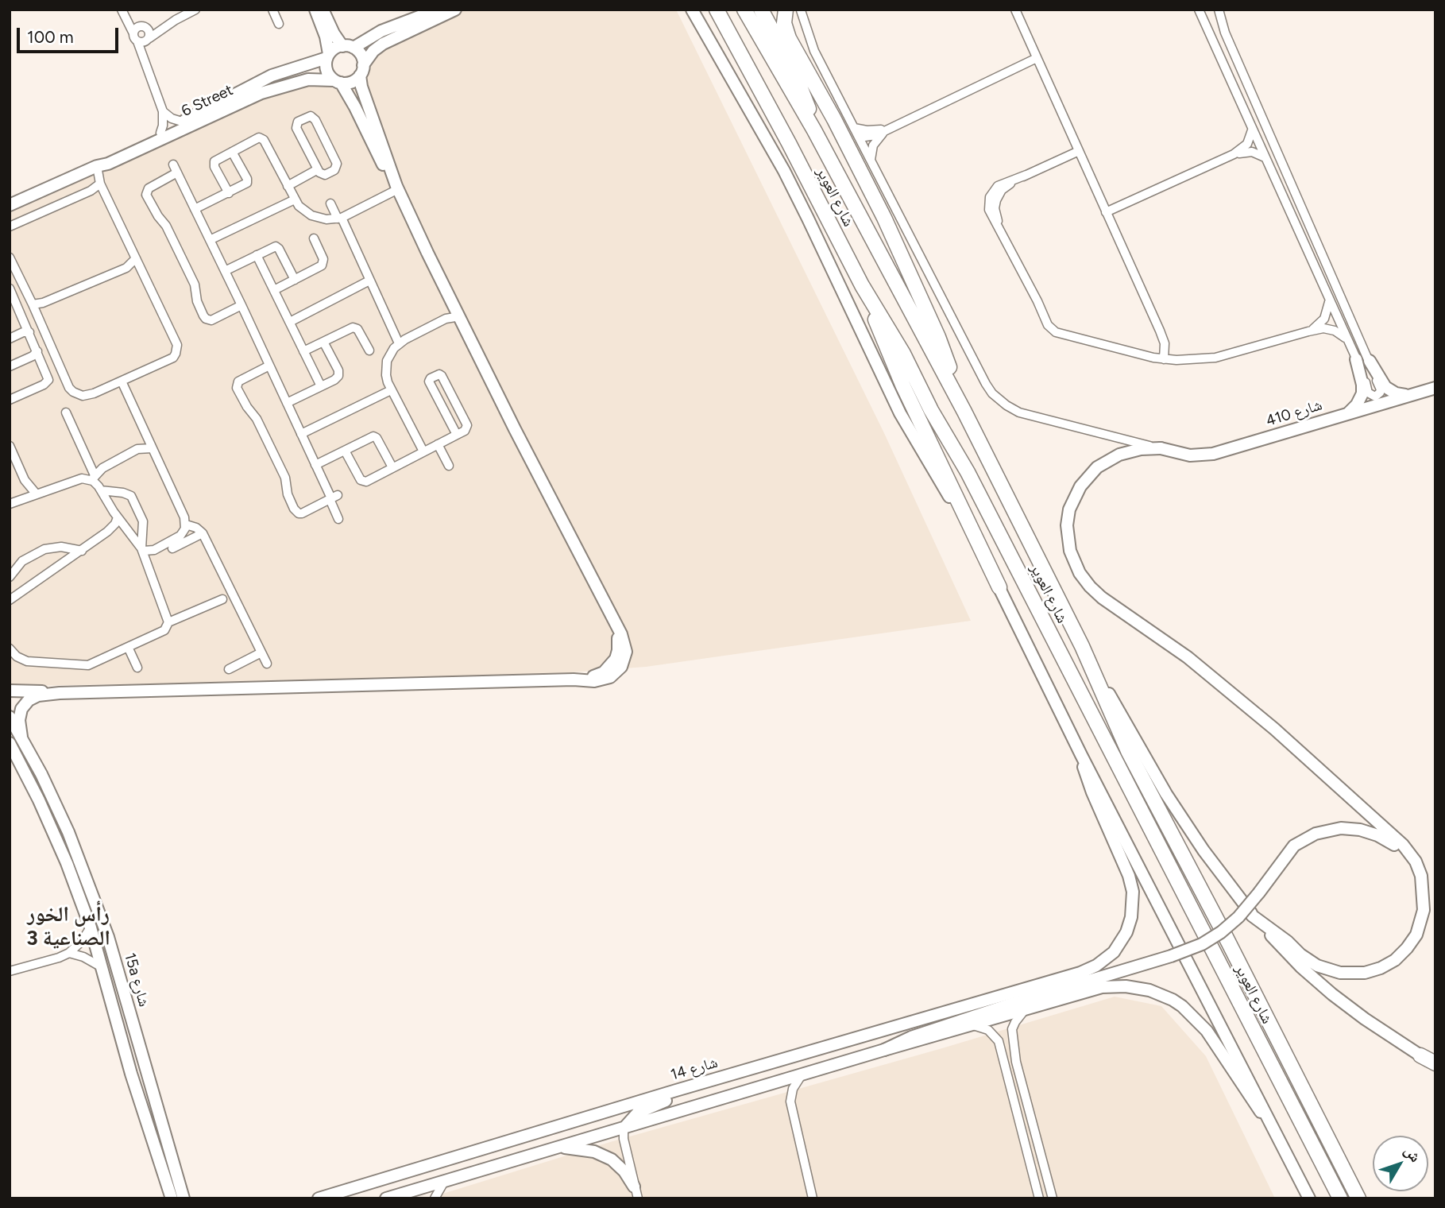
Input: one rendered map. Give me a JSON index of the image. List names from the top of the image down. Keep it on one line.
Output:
{"streets":{"highway":["شارع العوير"],"main road":["6 Street","شارع 410","15a شارع","شارع 14"]},"districts":["رأس الخور الصناعية 3"],"scale_bar":"100 m","north":"top right"}
